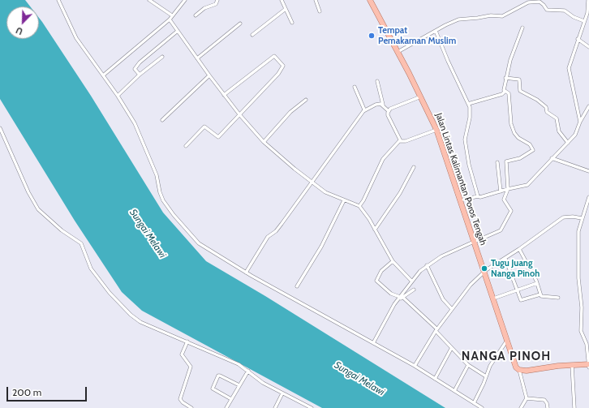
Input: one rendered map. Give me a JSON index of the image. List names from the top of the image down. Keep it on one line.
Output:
{"streets":{"main road":["Jalan Lintas Kalimantan Poros Tengah"]},"districts":["NANGA PINOH"],"water":["Sungai Melawi"],"places":["Tempat Pemakaman Muslim","Tugu Juang Nanga Pinoh"],"scale_bar":"200 m","north":"bottom left"}
